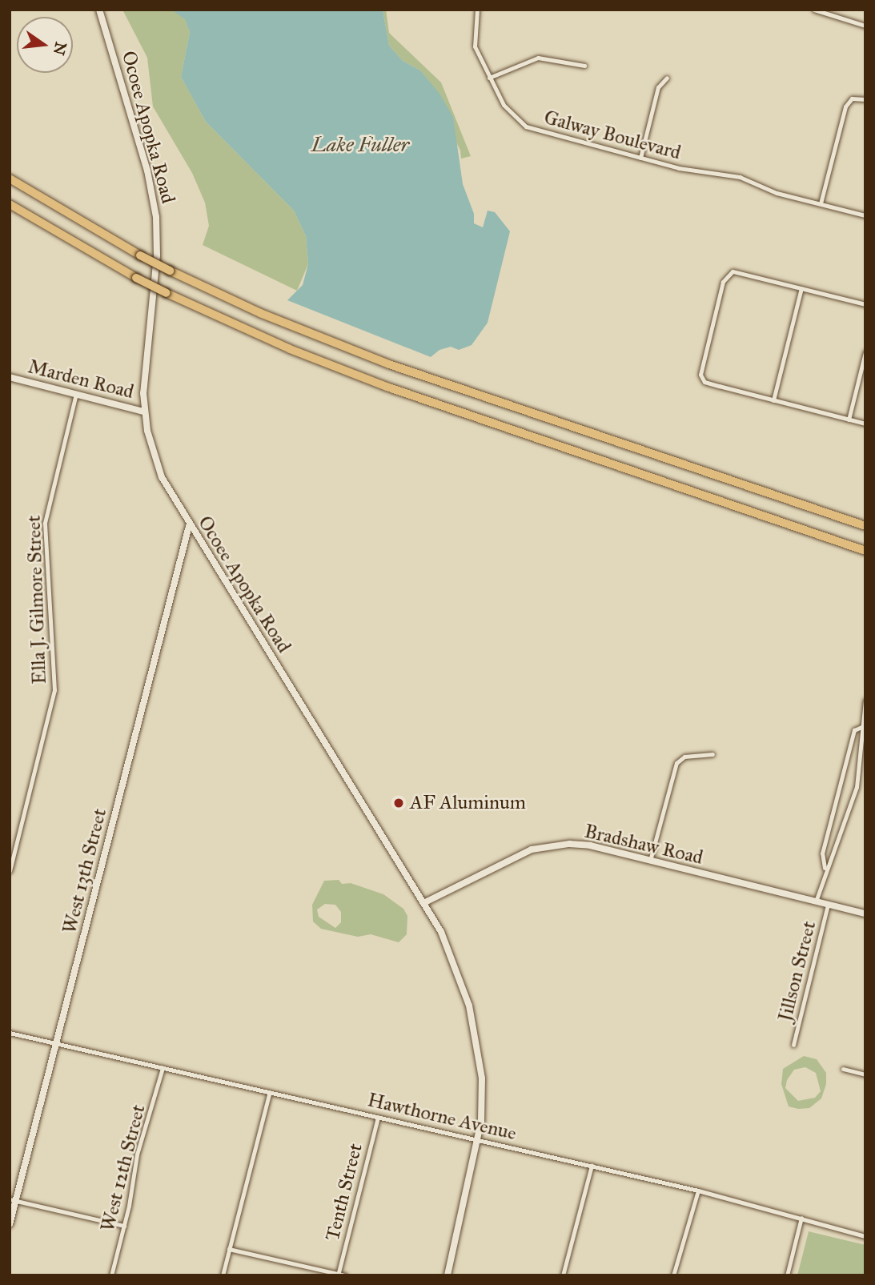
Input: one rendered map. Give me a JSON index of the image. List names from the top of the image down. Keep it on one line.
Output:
{"streets":{"main road":["Ocoee Apopka Road","Marden Road","Bradshaw Road","West 13th Street"],"street":["Galway Boulevard","Ella J. Gilmore Street","Jillson Street","Hawthorne Avenue","West 12th Street","Tenth Street"]},"crossings":[["Ocoee Apopka Road","Marden Road"],["Ocoee Apopka Road","Bradshaw Road"],["Ocoee Apopka Road","West 13th Street"],["Ocoee Apopka Road","Hawthorne Avenue"],["Marden Road","Ella J. Gilmore Street"],["Bradshaw Road","Jillson Street"],["West 13th Street","Hawthorne Avenue"],["Hawthorne Avenue","West 12th Street"],["Hawthorne Avenue","Tenth Street"]],"water":["Lake Fuller"],"places":["AF Aluminum"],"north":"right"}
